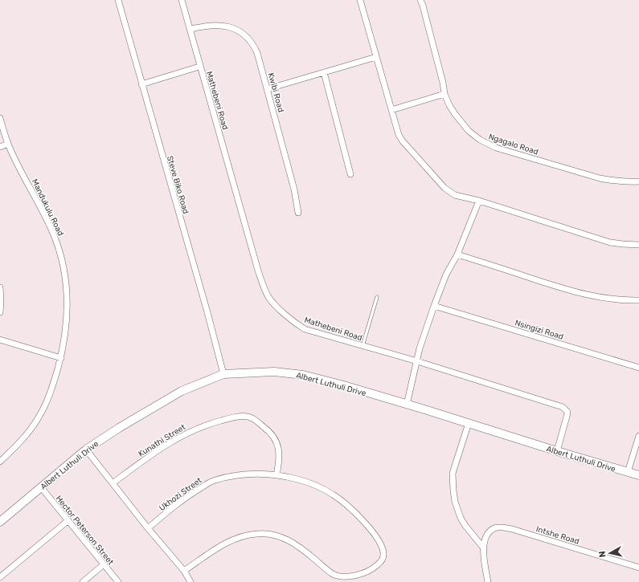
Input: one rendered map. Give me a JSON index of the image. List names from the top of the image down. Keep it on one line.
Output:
{"streets":{"street":["Kwibi Road","Mathebeni Road","Ngagalo Road","Steve Biko Road","Mandukulu Road","Nsingizi Road","Albert Luthuli Drive","Kunathi Street","Ukhozi Street","Hector Peterson Street","Intshe Road"]},"crossings":[["Kwibi Road","Mathebeni Road"],["Mathebeni Road","Albert Luthuli Drive"],["Steve Biko Road","Albert Luthuli Drive"],["Albert Luthuli Drive","Hector Peterson Street"],["Kunathi Street","Ukhozi Street"]],"north":"left"}
